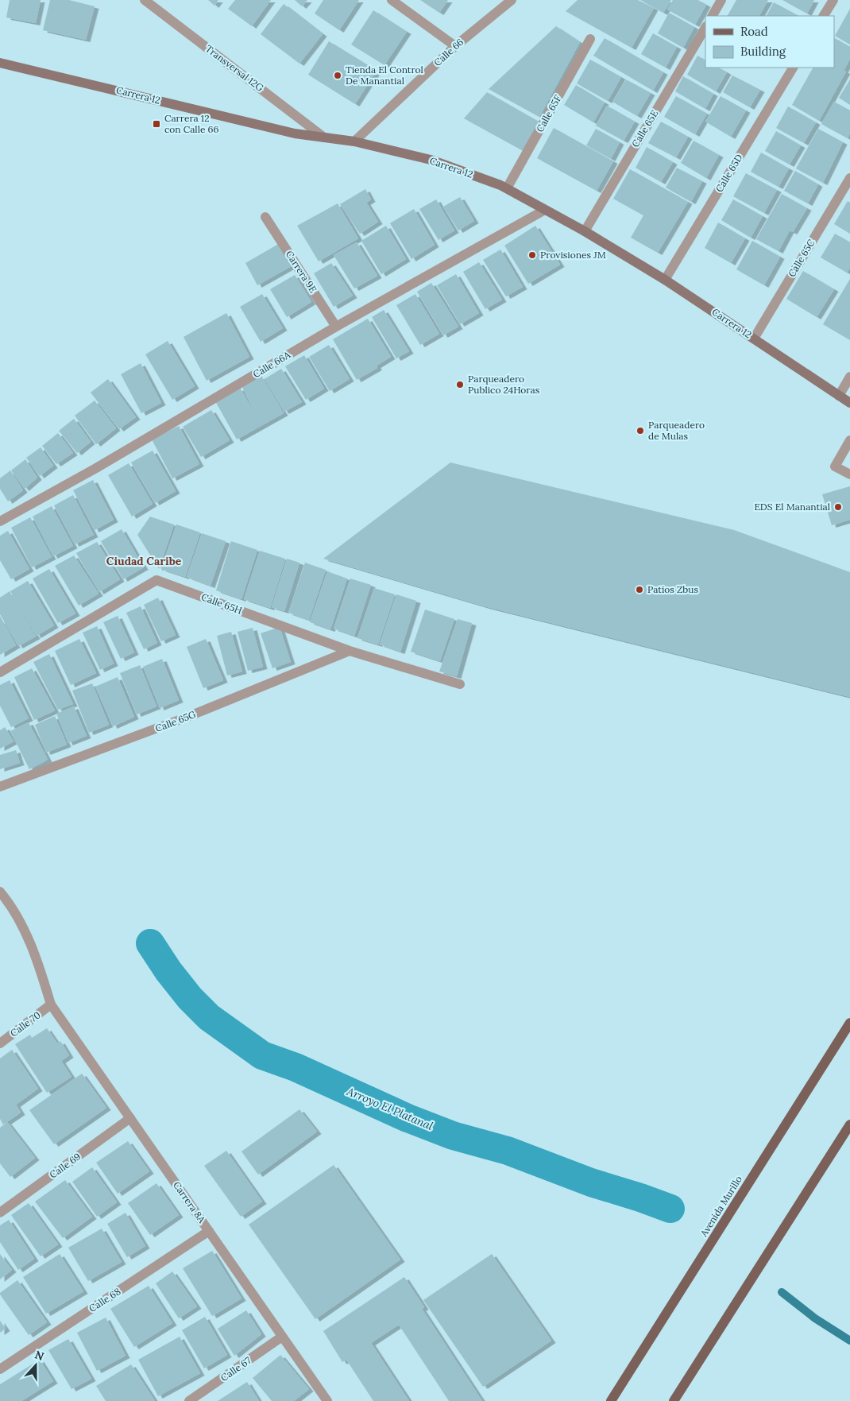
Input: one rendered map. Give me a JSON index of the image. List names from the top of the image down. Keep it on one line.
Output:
{"streets":{"main road":["Carrera 12","Avenida Murillo"],"street":["Calle 66","Transversal 12G","Calle 65F","Calle 65E","Calle 65D","Calle 65C","Carrera 9E","Calle 66A","Calle 65H","Calle 65G","Calle 70","Calle 69","Carrera 8A","Calle 68","Calle 67"]},"crossings":[["Calle 66","Carrera 12"],["Transversal 12G","Carrera 12"],["Carrera 12","Calle 65F"],["Carrera 12","Calle 65E"],["Carrera 12","Calle 65D"],["Carrera 12","Calle 65C"],["Carrera 12","Calle 66A"],["Carrera 9E","Calle 66A"],["Calle 65H","Calle 65G"],["Calle 70","Carrera 8A"],["Calle 69","Carrera 8A"],["Carrera 8A","Calle 68"],["Carrera 8A","Calle 67"]],"districts":["Ciudad Caribe"],"water":["Arroyo El Platanal"],"places":{"other":["Tienda El Control De Manantial","Provisiones JM","Parqueadero Publico 24Horas","Parqueadero de Mulas","EDS El Manantial","Patios Zbus"],"transit":["Carrera 12 con Calle 66"]},"legend":["Road","Building"],"north":"top"}
